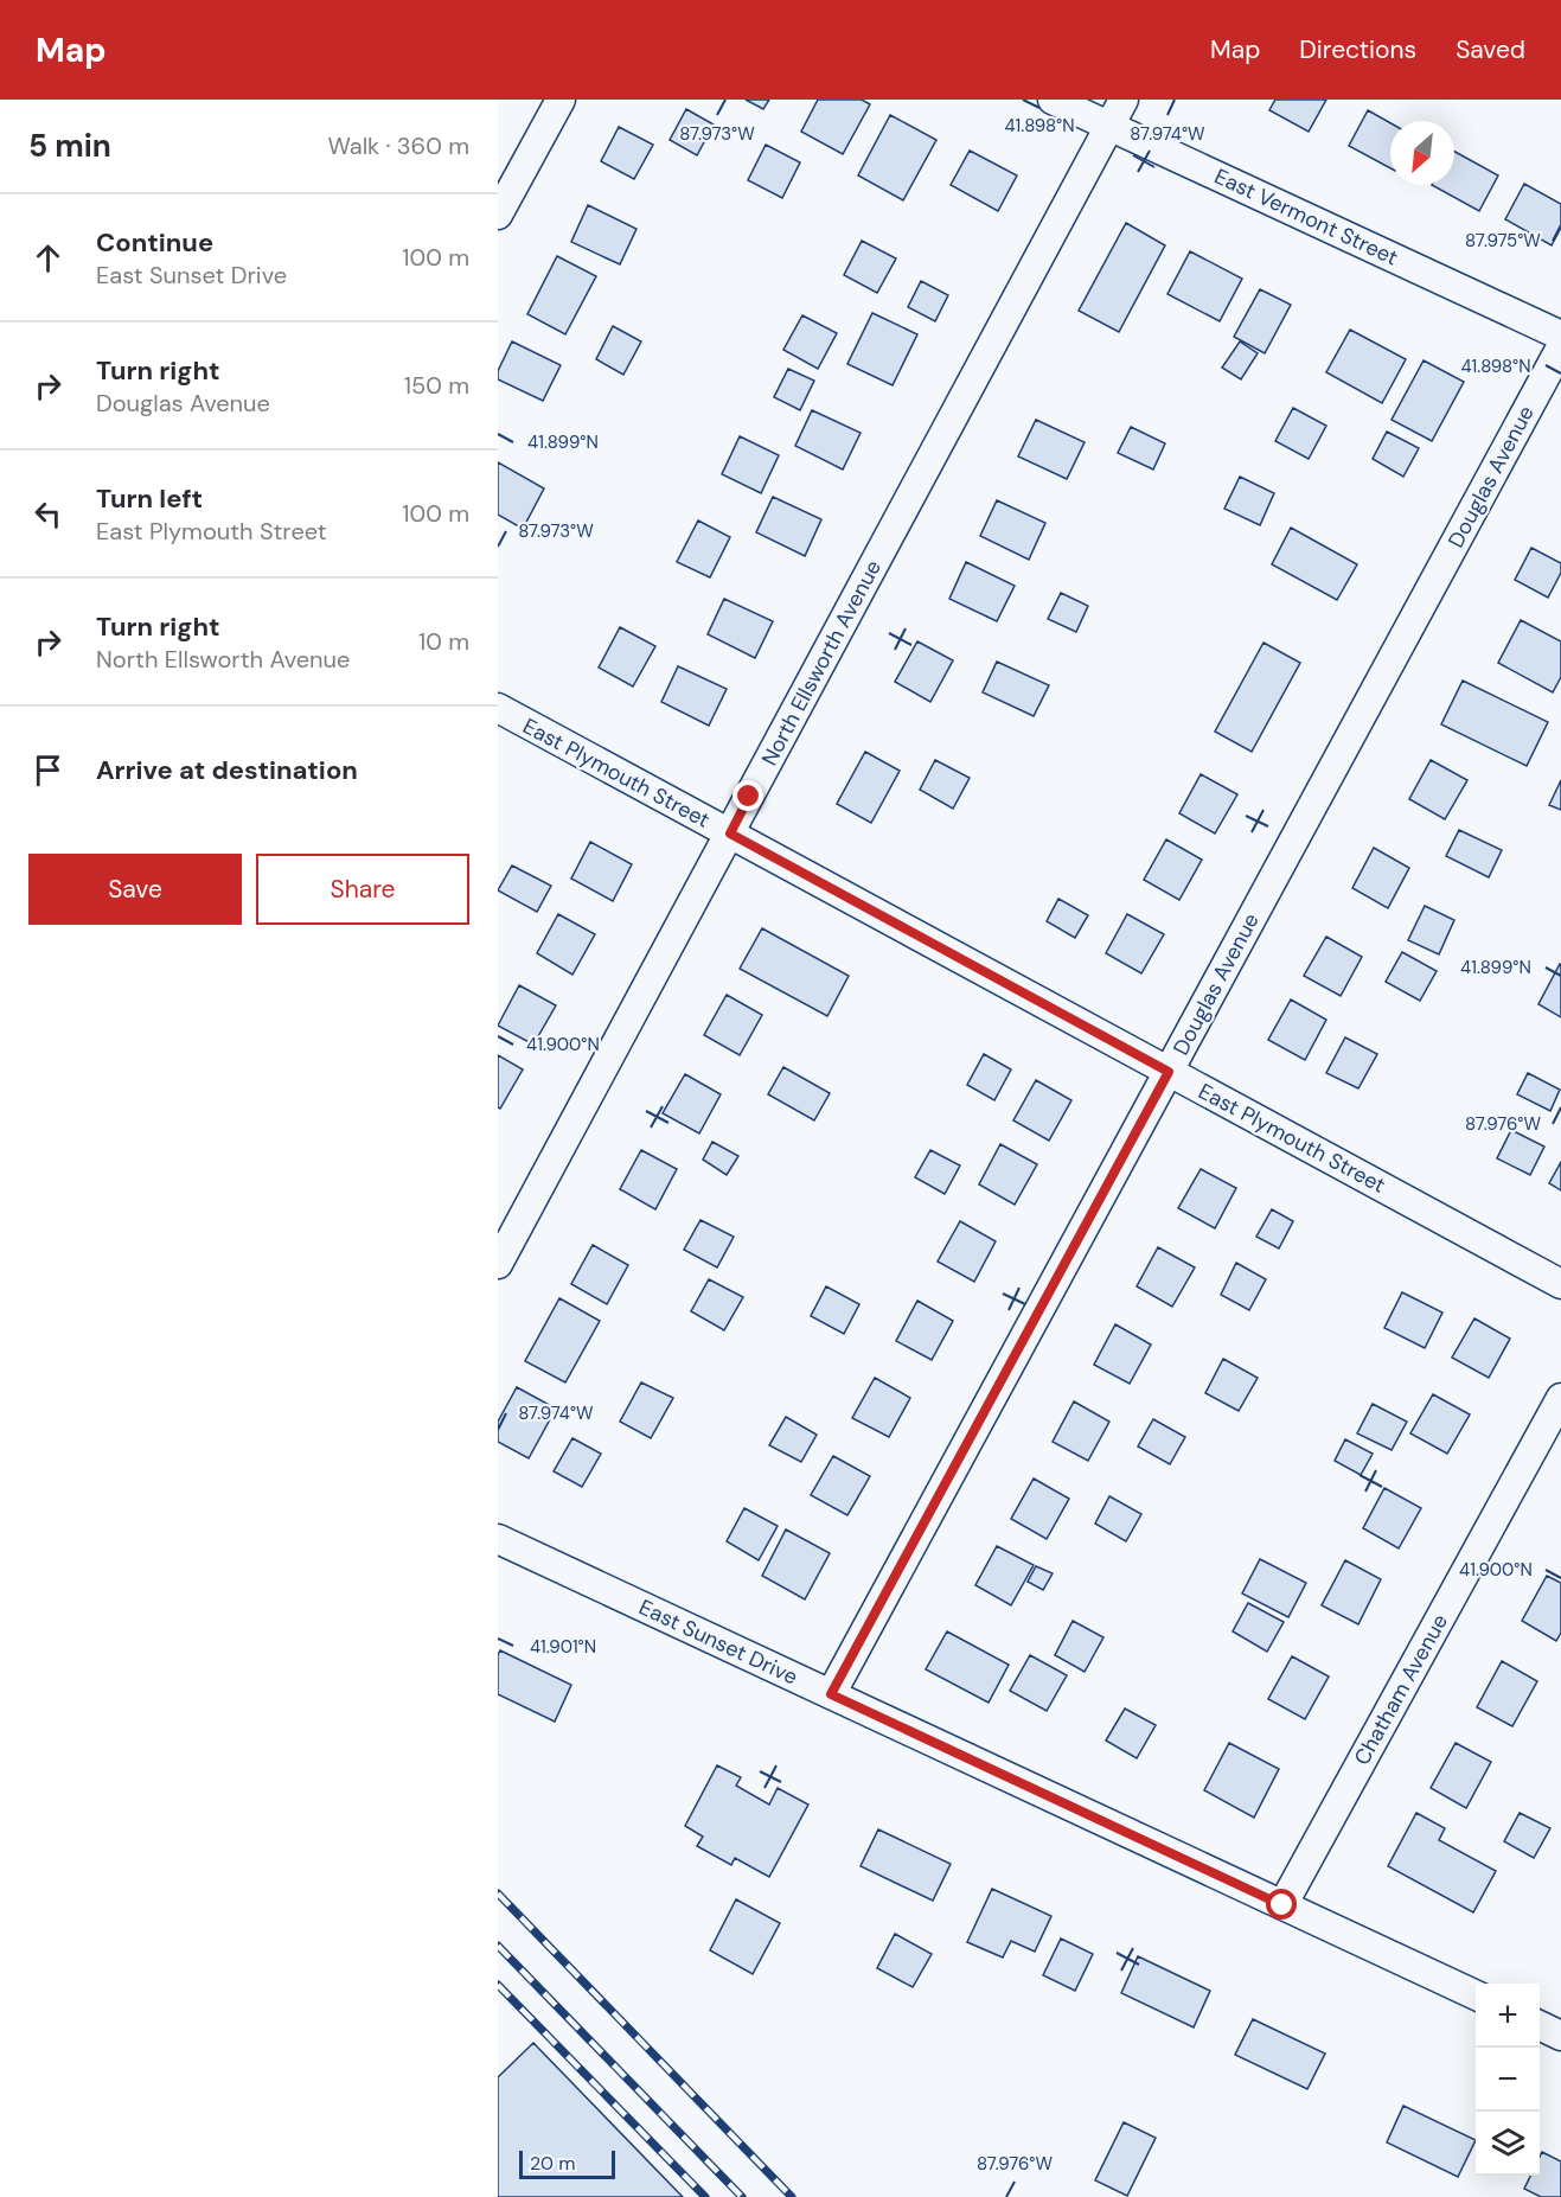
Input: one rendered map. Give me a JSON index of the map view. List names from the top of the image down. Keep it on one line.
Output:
{"streets":{"street":["East Vermont Street","Douglas Avenue","North Ellsworth Avenue","East Plymouth Street","East Sunset Drive","Chatham Avenue"]},"crossings":[["East Vermont Street","North Ellsworth Avenue"],["Douglas Avenue","East Plymouth Street"],["Douglas Avenue","East Sunset Drive"],["North Ellsworth Avenue","East Plymouth Street"],["East Sunset Drive","Chatham Avenue"]],"scale_bar":"20 m","north":"bottom left","page":{"header":"Map","nav":["Map","Directions","Saved"],"heading":["5 min","Walk · 360 m"],"list":[["Continue","East Sunset Drive","100 m"],["Turn right","Douglas Avenue","150 m"],["Turn left","East Plymouth Street","100 m"],["Turn right","North Ellsworth Avenue","10 m"],"Arrive at destination"],"buttons":["Save","Share"],"map_buttons":["+","−"],"scale":"20 m"},"coordinates":["41.898°N","87.973°W","87.974°W","87.975°W","41.899°N","41.900°N","87.976°W","41.901°N"]}
